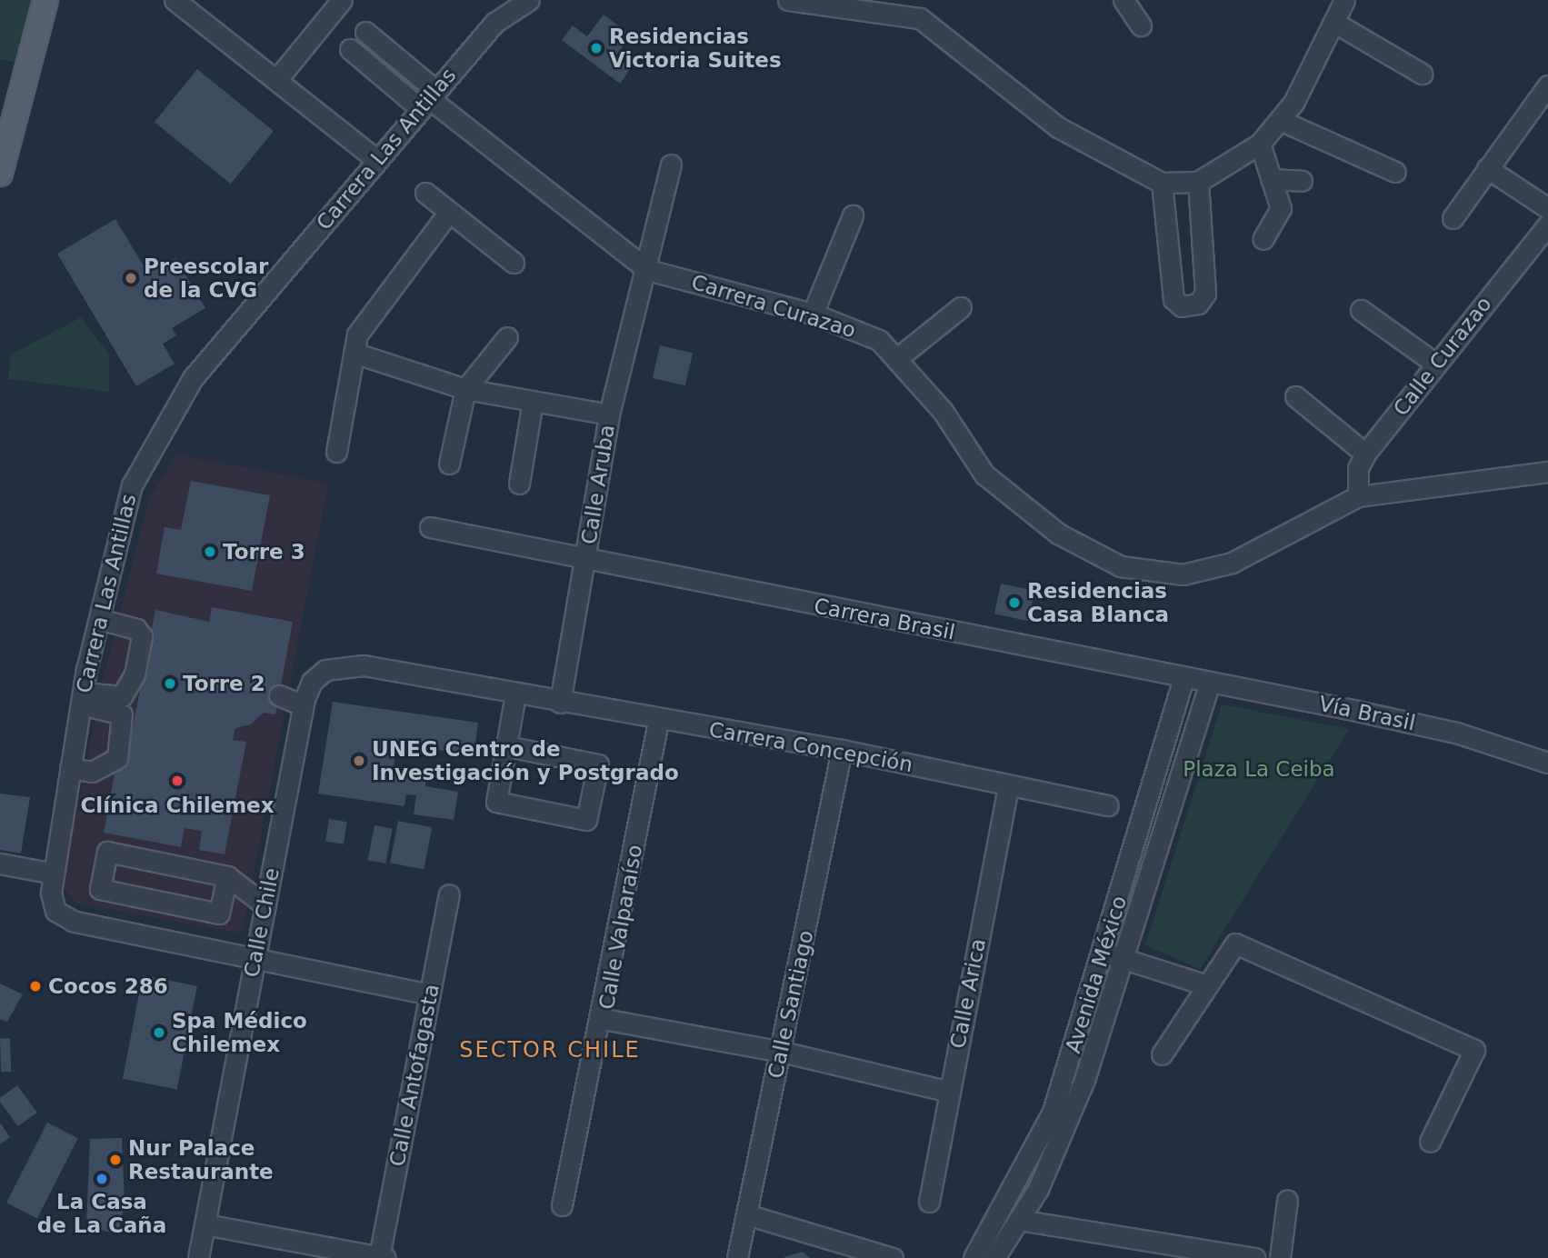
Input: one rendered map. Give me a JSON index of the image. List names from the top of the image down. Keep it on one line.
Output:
{"streets":{"street":["Carrera Las Antillas","Carrera Curazao","Calle Curazao","Calle Aruba","Carrera Brasil","Vía Brasil","Carrera Concepción","Calle Chile","Calle Valparaíso","Avenida México","Calle Arica","Calle Santiago","Calle Antofagasta"]},"crossings":[["Carrera Las Antillas","Calle Chile"],["Carrera Curazao","Calle Curazao"],["Carrera Curazao","Calle Aruba"],["Calle Aruba","Carrera Brasil"],["Calle Aruba","Carrera Concepción"],["Carrera Brasil","Vía Brasil"],["Carrera Brasil","Avenida México"],["Vía Brasil","Avenida México"],["Carrera Concepción","Calle Chile"],["Carrera Concepción","Calle Valparaíso"],["Carrera Concepción","Calle Arica"],["Carrera Concepción","Calle Santiago"]],"districts":["SECTOR CHILE"],"parks":["Plaza La Ceiba"],"places":["Residencias Victoria Suites","Preescolar de la CVG","Torre 3","Residencias Casa Blanca","Torre 2","UNEG Centro de Investigación y Postgrado","Clínica Chilemex","Cocos 286","Spa Médico Chilemex","Nur Palace Restaurante","La Casa de La Caña"]}
